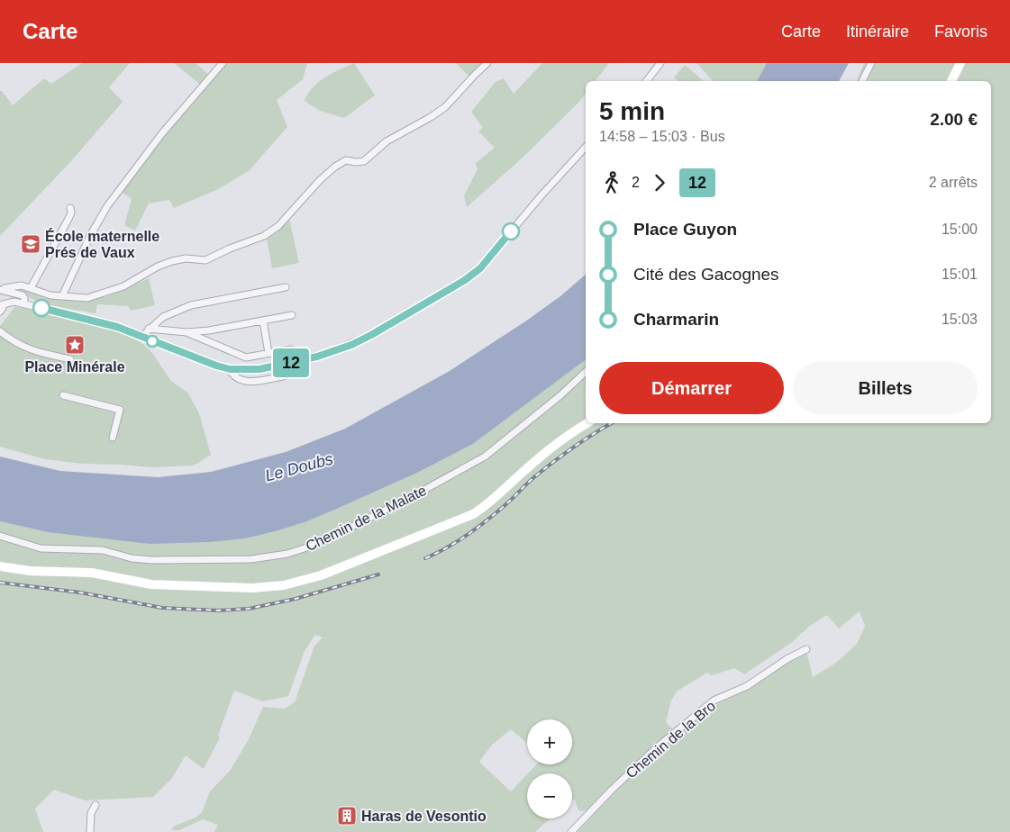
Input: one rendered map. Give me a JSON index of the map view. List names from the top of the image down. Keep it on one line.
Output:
{"streets":{"street":["Chemin de la Malate","Chemin de la Bro"]},"water":["Le Doubs"],"places":{"school or university":["École maternelle Prés de Vaux"],"place":["Place Minérale"],"building":["Haras de Vesontio"]},"lines":["bus line 12"],"page":{"header":"Carte","nav":["Carte","Itinéraire","Favoris"],"on_map":"12","heading":["5 min","14:58 – 15:03 · Bus","2.00 €"],"legs":["2","12","2 arrêts"],"list":[{"name":"Place Guyon","value":"15:00"},{"name":"Cité des Gacognes","value":"15:01"},{"name":"Charmarin","value":"15:03"}],"buttons":["Démarrer","Billets"],"map_buttons":["+","−"]}}
